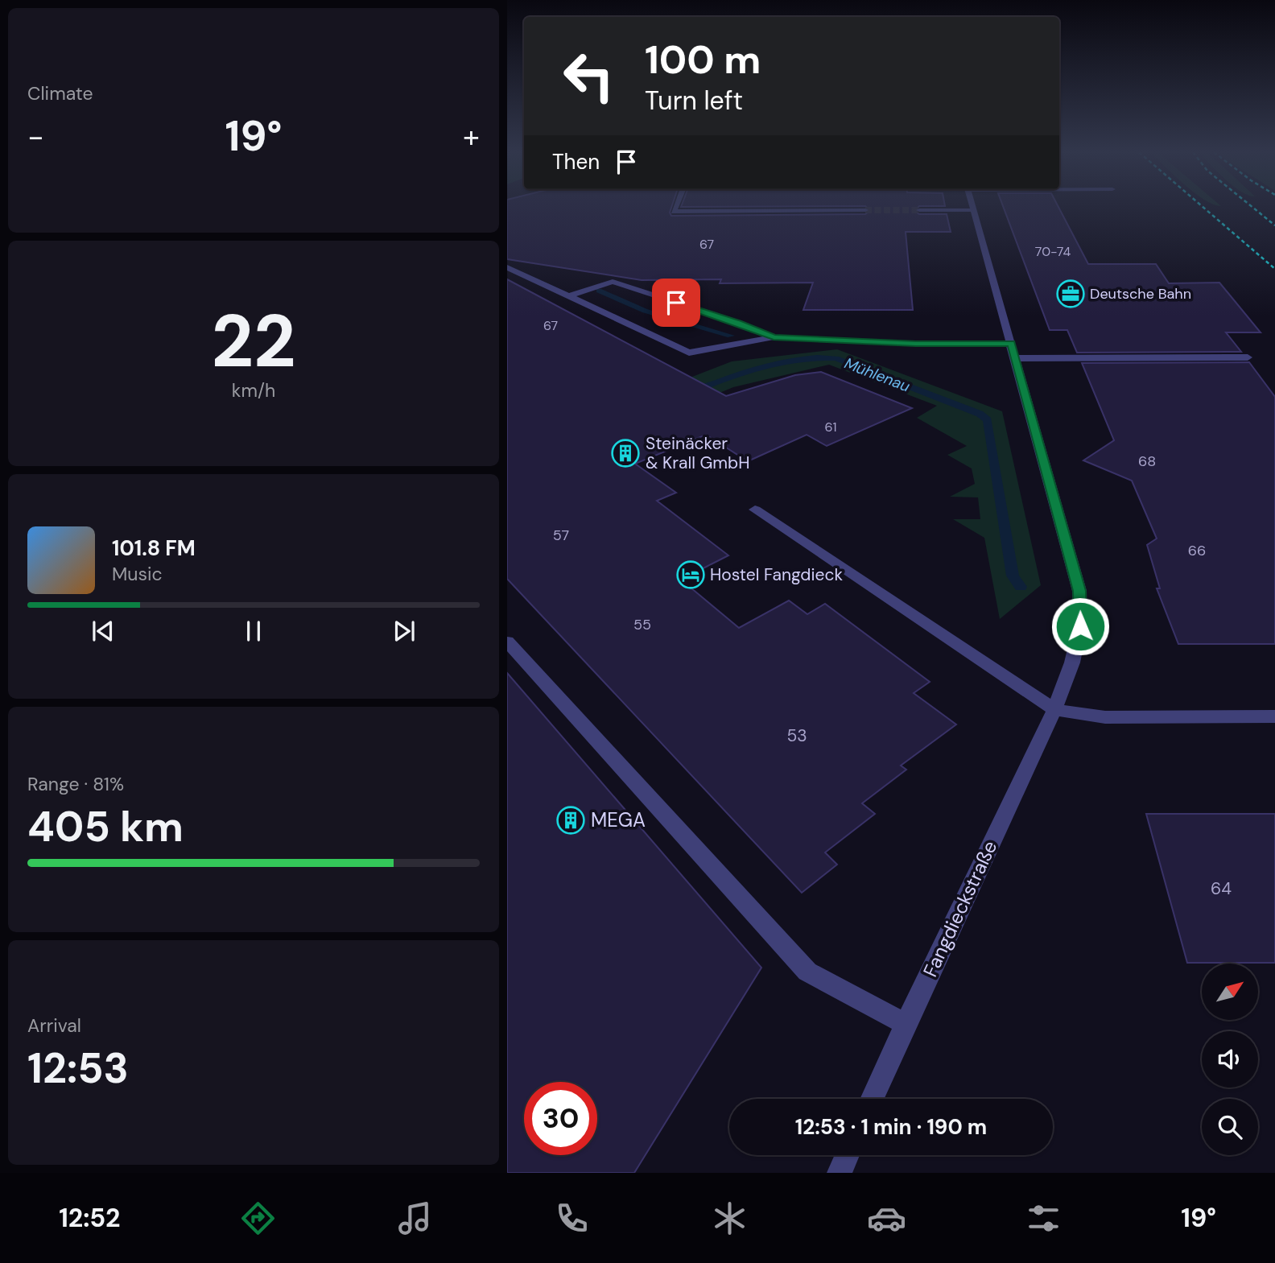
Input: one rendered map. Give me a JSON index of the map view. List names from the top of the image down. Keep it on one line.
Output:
{"streets":{"street":["Fangdieckstraße"]},"water":["Mühlenau"],"places":{"office":["Deutsche Bahn"],"building":["Steinäcker & Krall GmbH","MEGA"],"hotel":["Hostel Fangdieck"]},"house_numbers":["67","70-74","67","61","68","57","66","55","53","64"],"north":"top right","page":{"tile":["Climate",["22","km/h"],["Range · 81%","405 km"],["Arrival","12:53"]],"turn":["100 m","Turn left"],"heat":["−","19°","+"],"then":"Then","song":["101.8 FM","Music"],"limit":"30","trip":"12:53 · 1 min · 190 m","tabs":["12:52","19°"]}}
